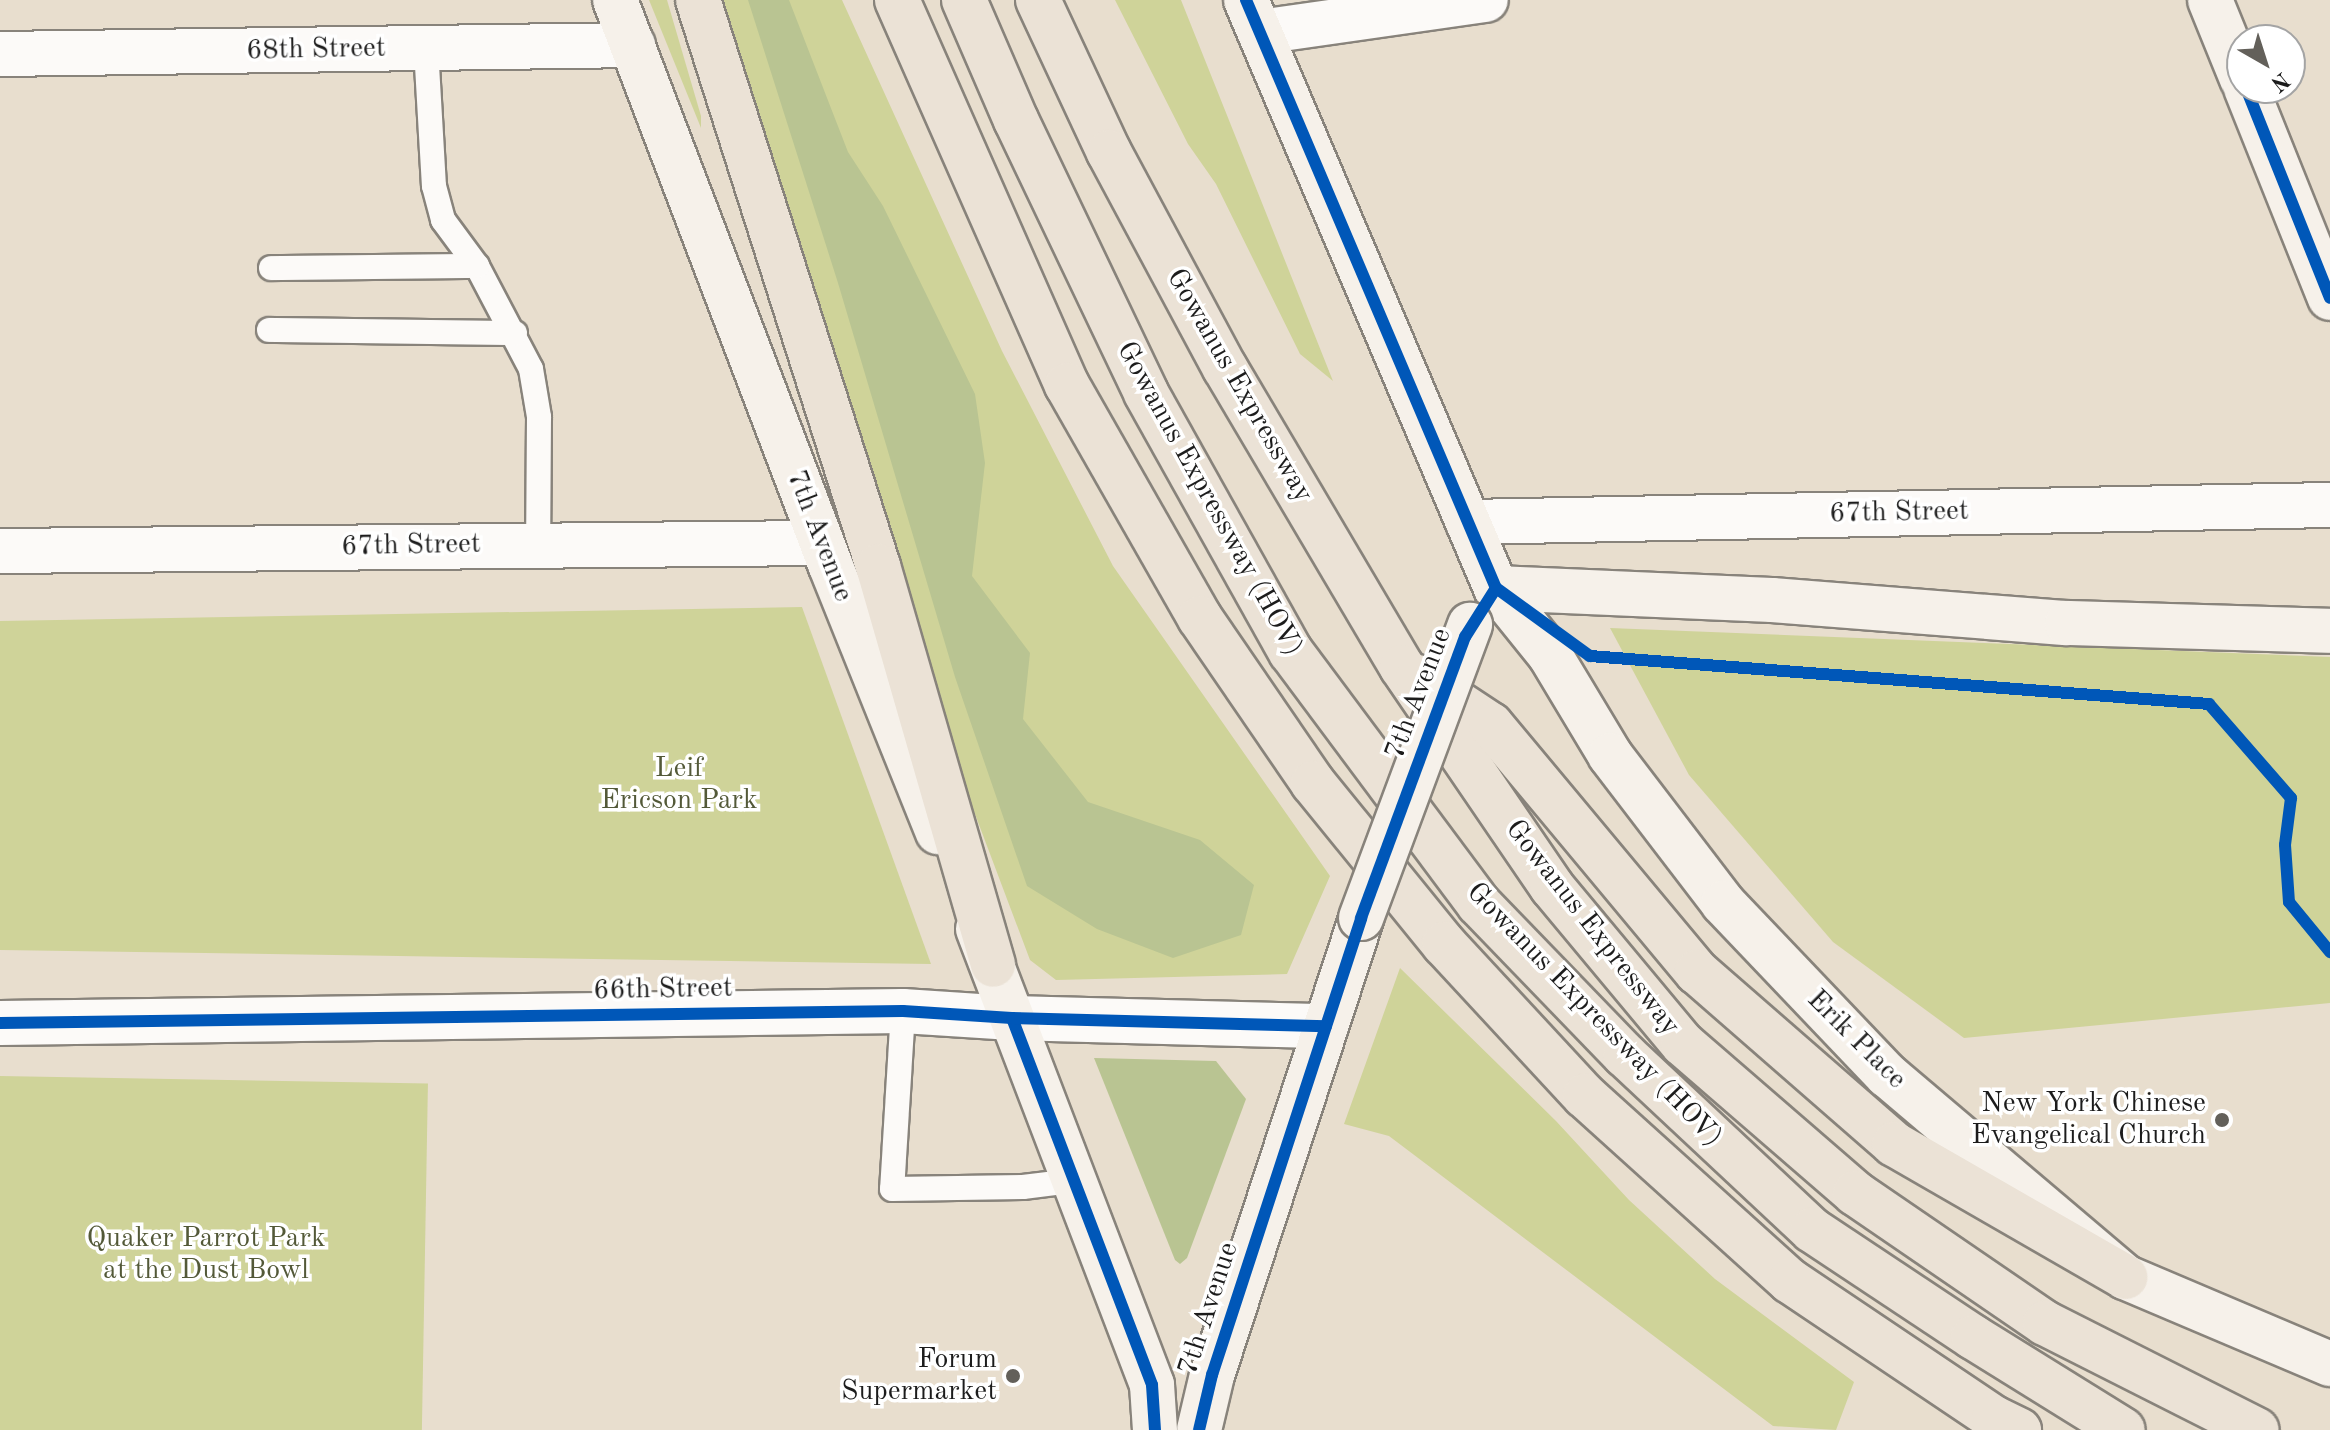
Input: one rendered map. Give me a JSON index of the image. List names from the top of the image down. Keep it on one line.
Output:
{"streets":{"highway":["Gowanus Expressway","Gowanus Expressway (HOV)"],"main road":["7th Avenue","Erik Place"],"street":["68th Street","67th Street","66th Street"]},"crossings":[["68th Street","7th Avenue"],["67th Street","7th Avenue"],["7th Avenue","66th Street"],["7th Avenue","Erik Place"]],"parks":["Leif Ericson Park","Quaker Parrot Park at the Dust Bowl"],"places":["New York Chinese Evangelical Church","Forum Supermarket"],"north":"bottom right"}
